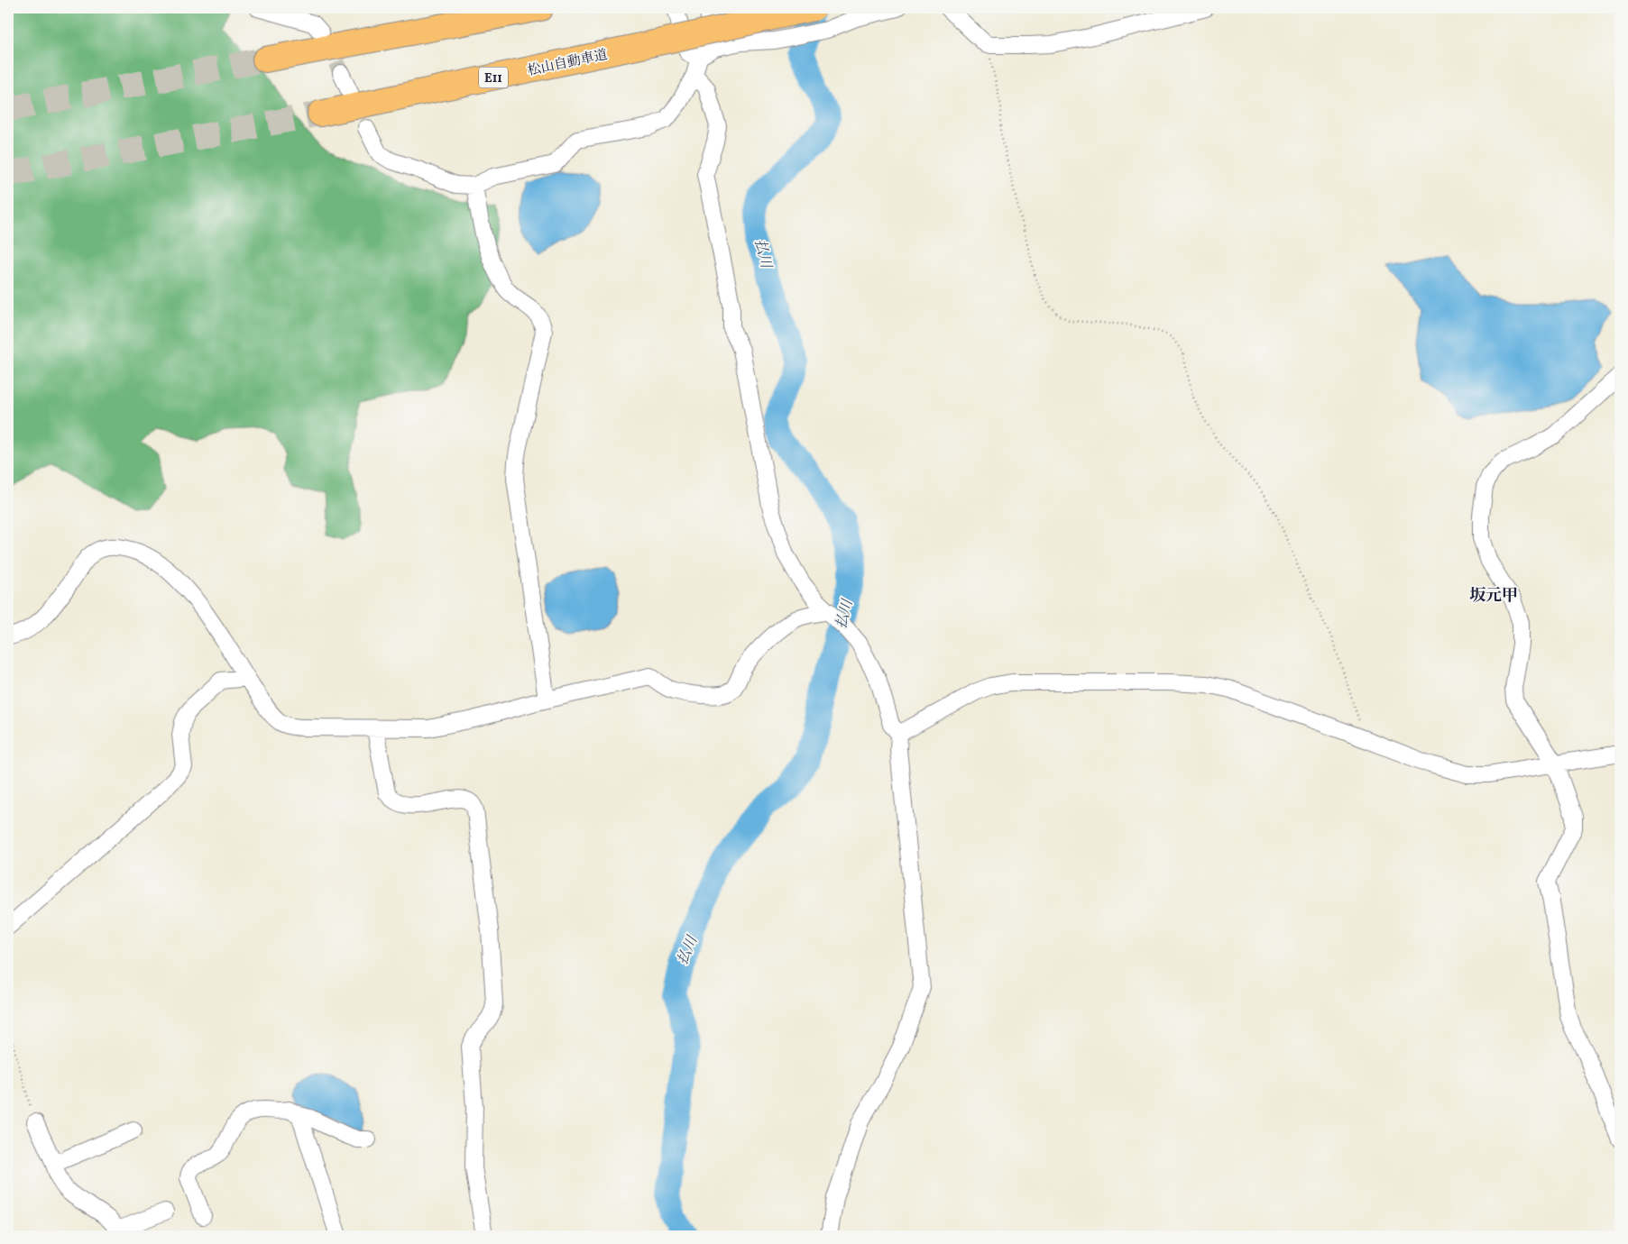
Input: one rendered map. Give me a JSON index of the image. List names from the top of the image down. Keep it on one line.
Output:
{"streets":{"highway":["松山自動車道","E11"]},"districts":["坂元甲"],"water":["払川"]}
